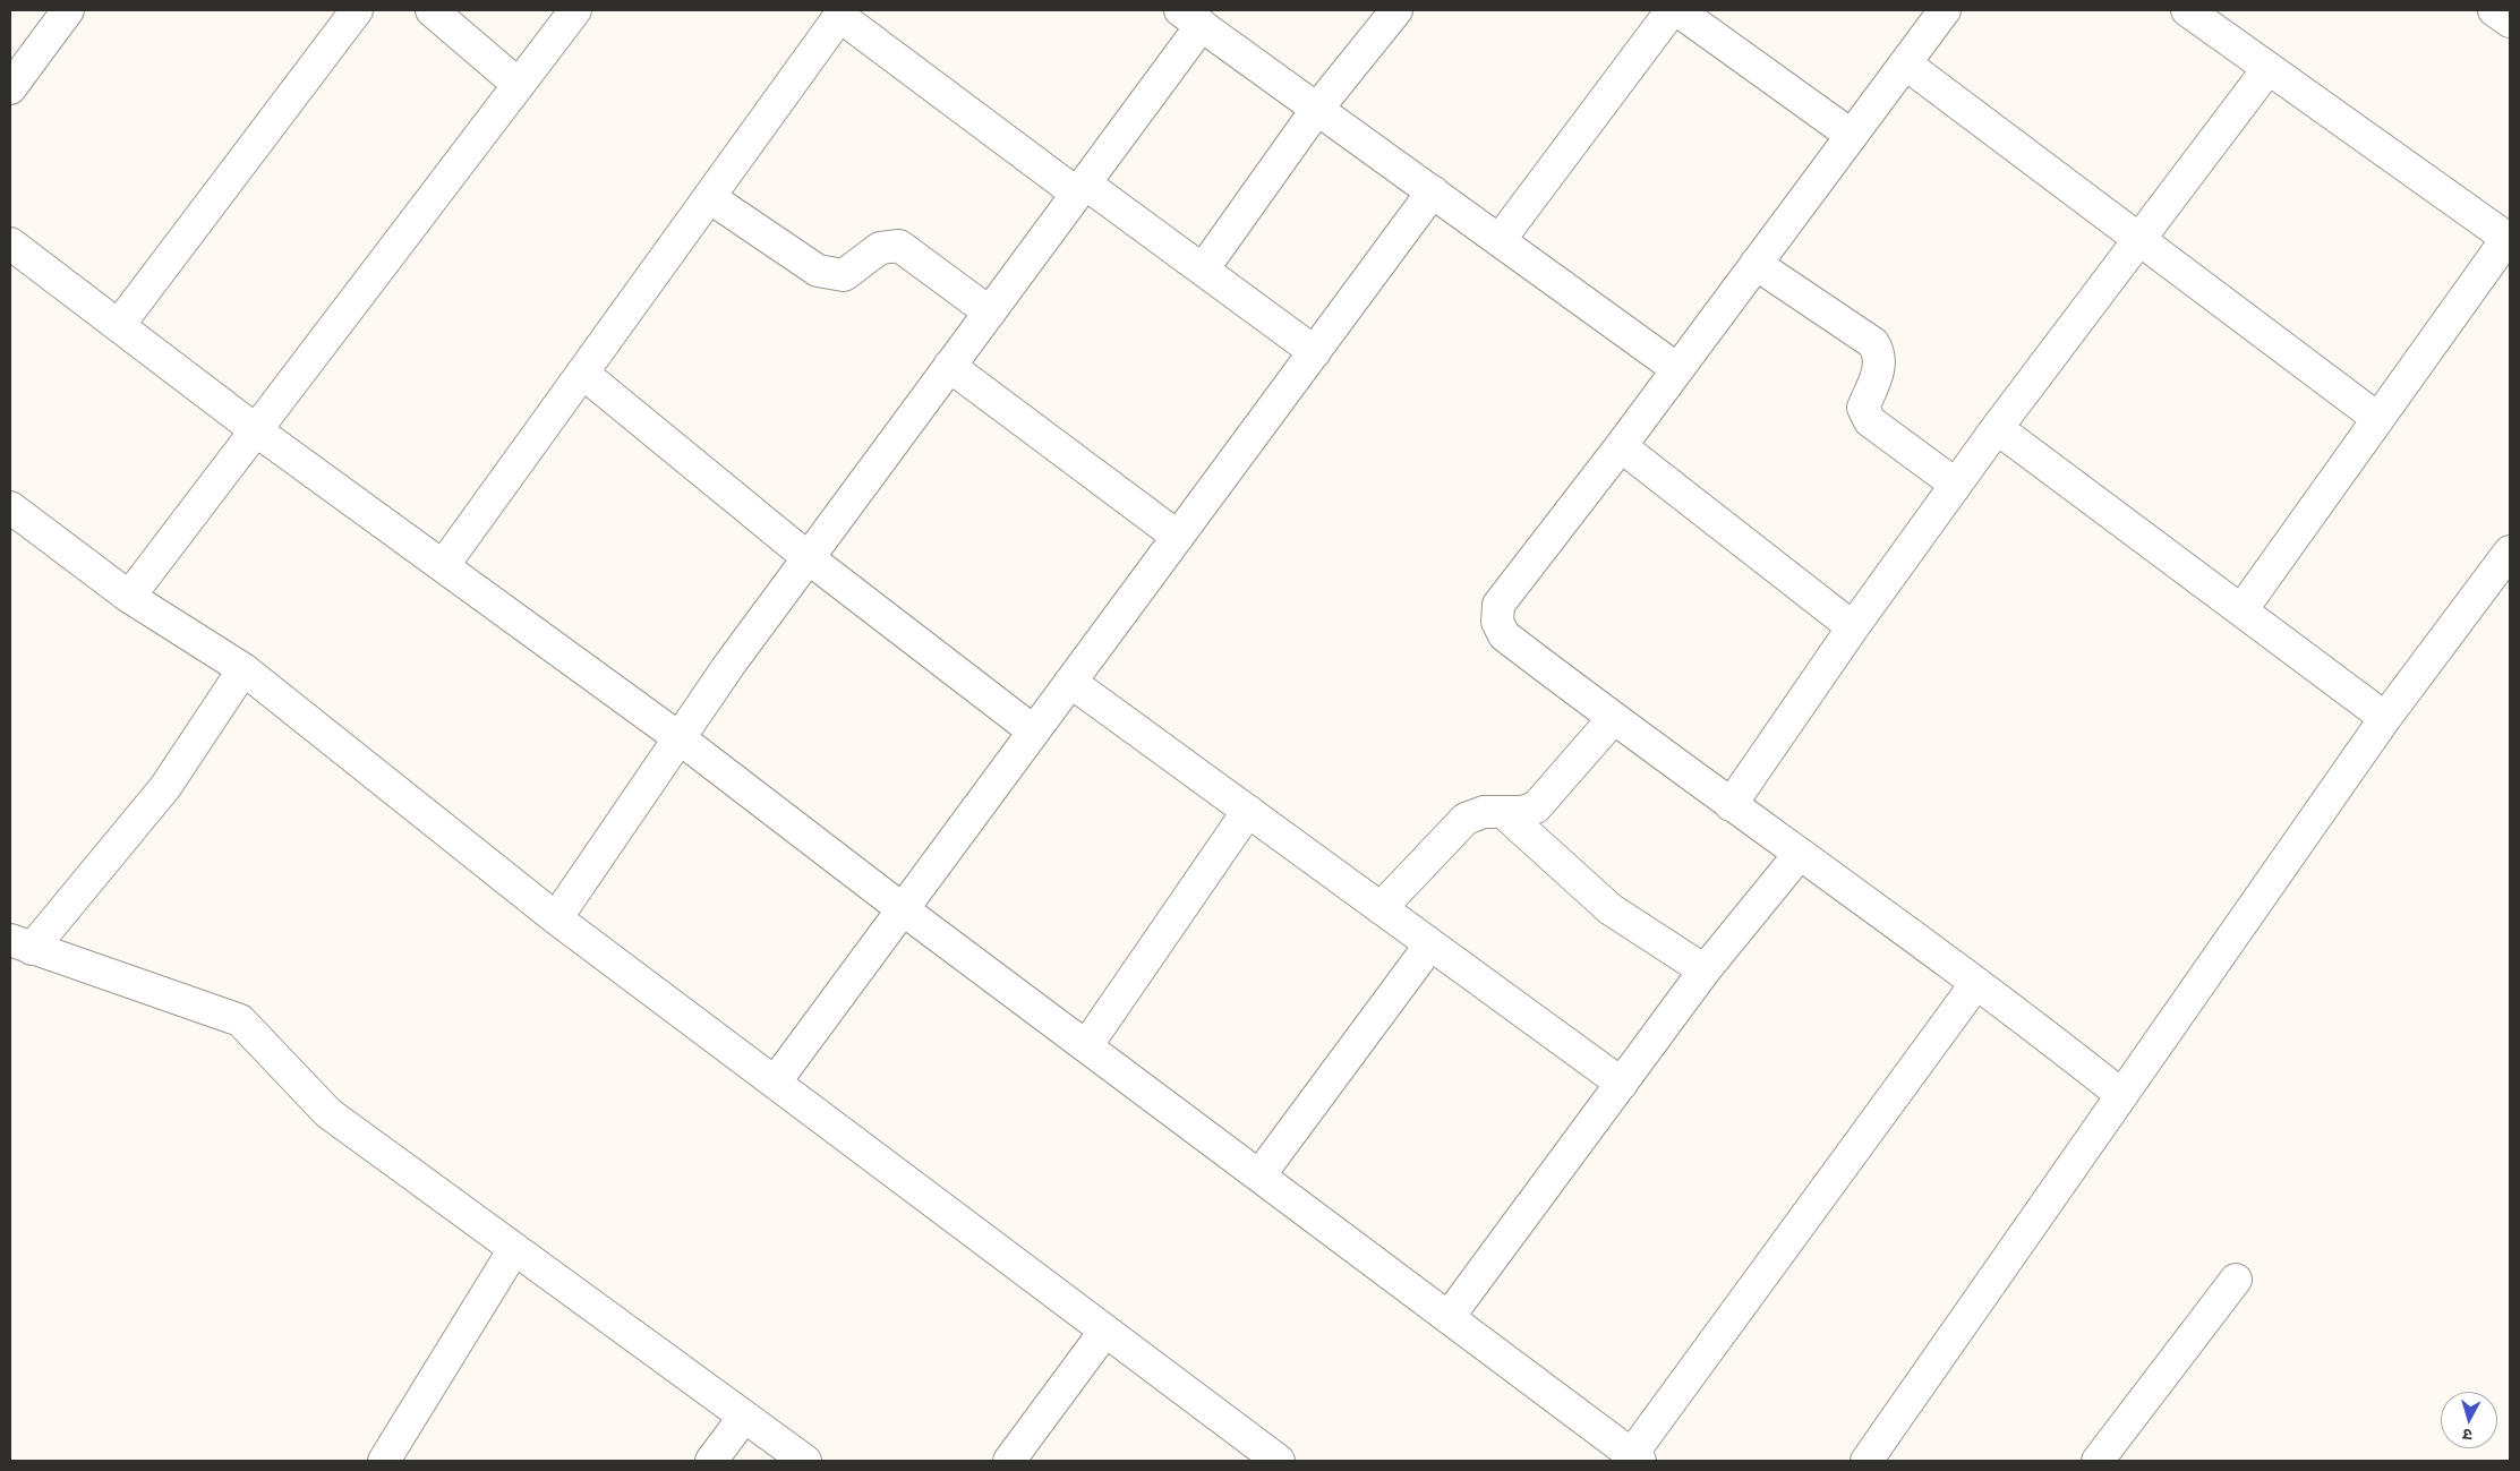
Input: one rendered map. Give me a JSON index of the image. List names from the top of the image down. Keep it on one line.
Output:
{"north":"bottom"}
